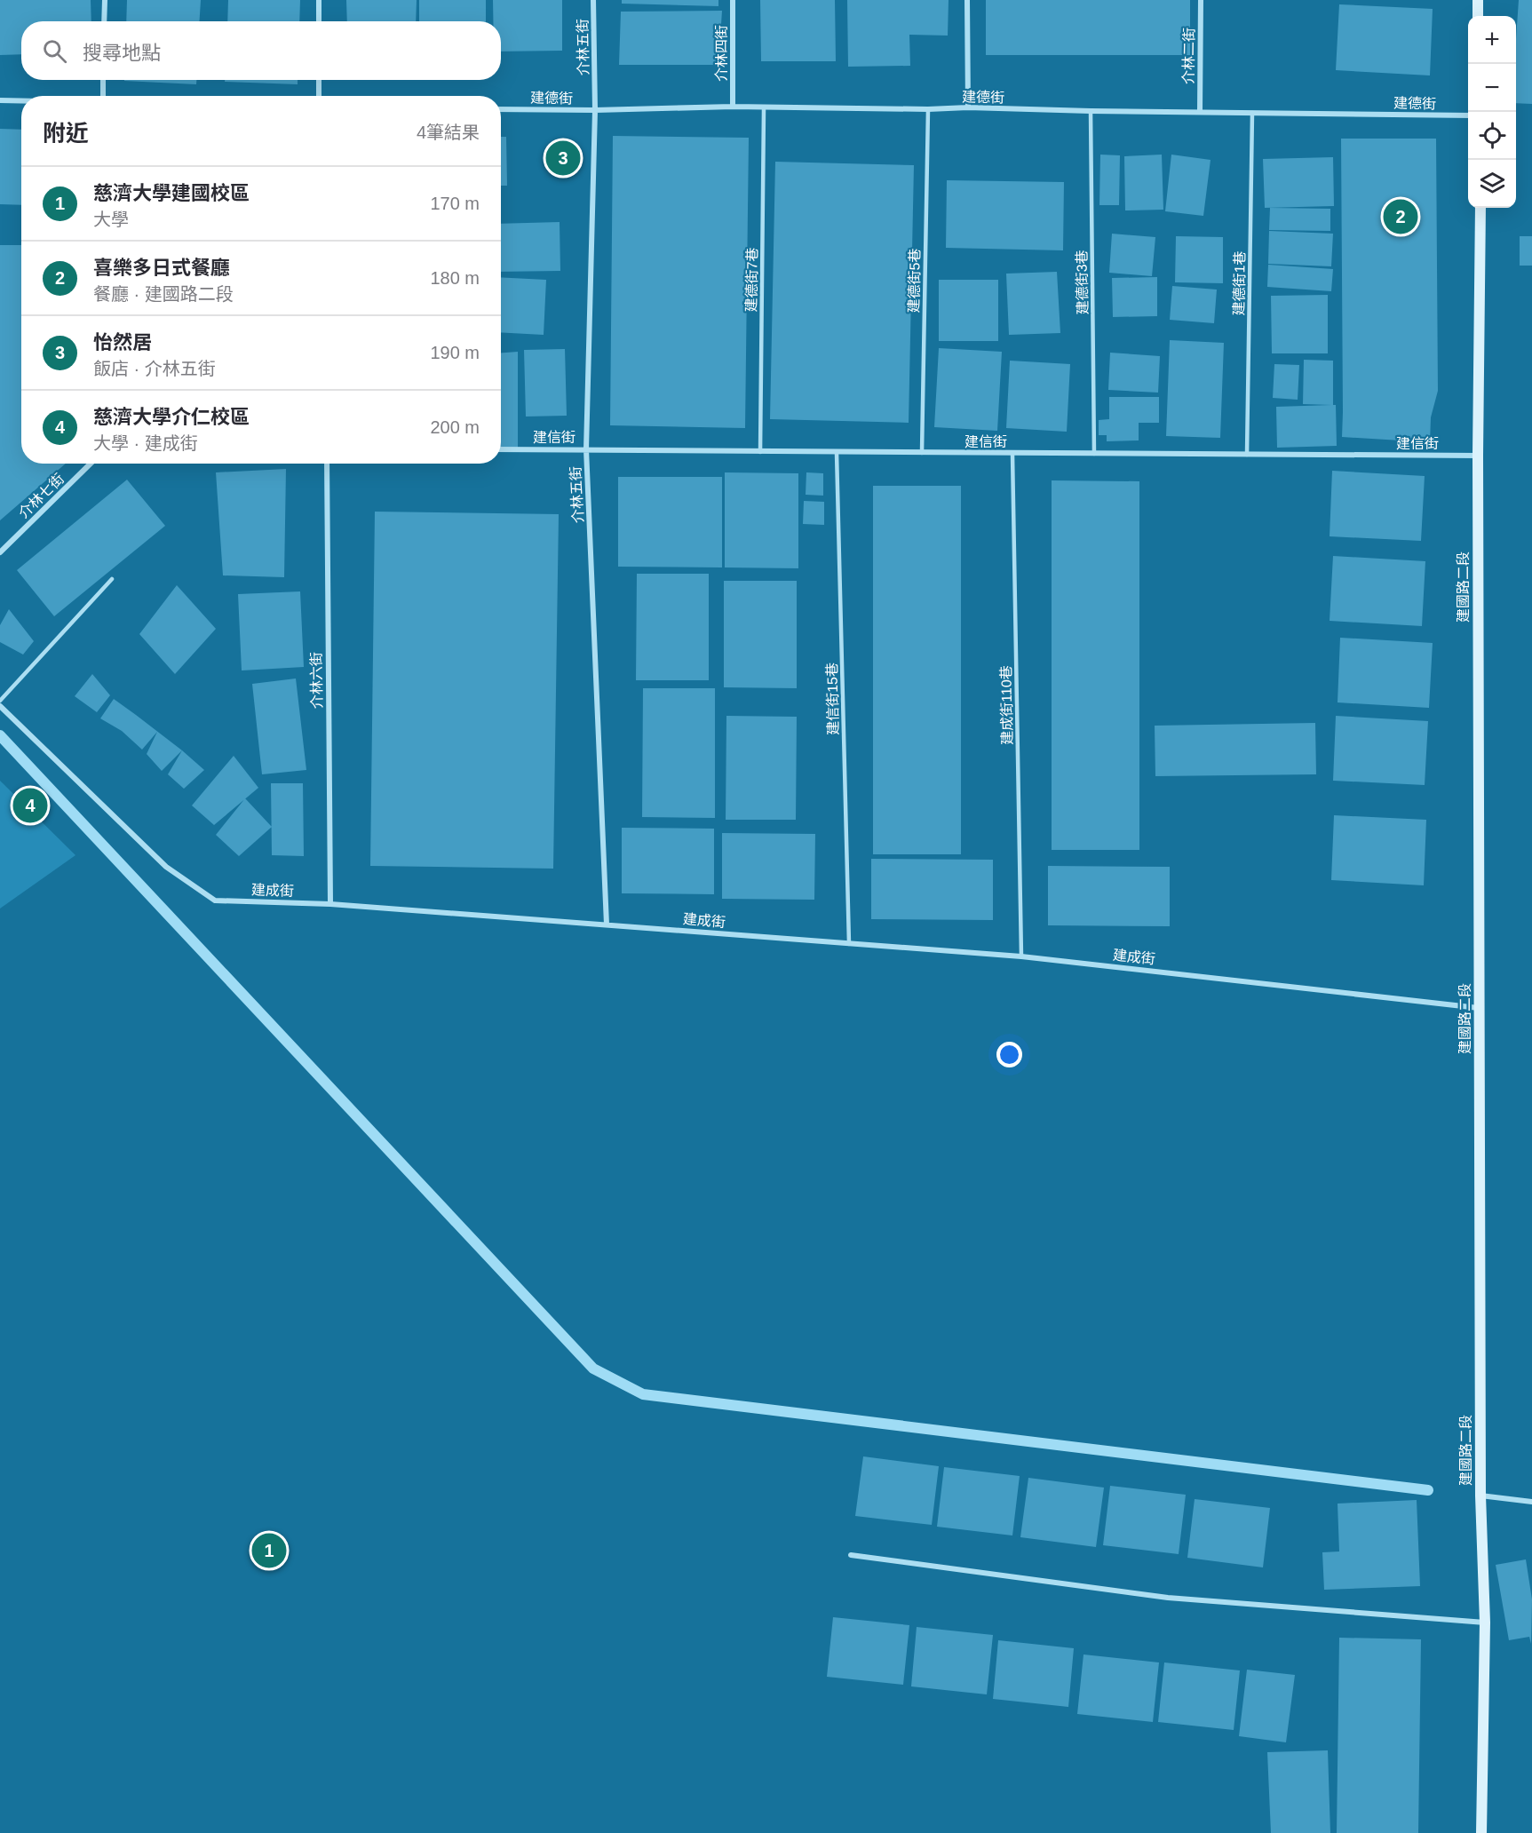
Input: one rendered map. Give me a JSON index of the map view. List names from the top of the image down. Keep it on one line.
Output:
{"streets":{"street":["介林五街","介林四街","介林二街","建德街","建信街","介林七街","建國路二段","介林六街","建成街"],"lane":["建德街7巷","建德街5巷","建德街3巷","建德街1巷","建信街15巷","建成街110巷"]},"crossings":[["介林五街","建德街"],["介林五街","建信街"],["介林五街","建成街"],["介林四街","建德街"],["介林二街","建德街"],["建德街","建德街7巷"],["建德街","建德街5巷"],["建德街","建德街3巷"],["建德街","建德街1巷"],["建德街7巷","建信街"],["建德街5巷","建信街"],["建德街3巷","建信街"],["建德街1巷","建信街"],["建信街","建國路二段"],["建信街","建信街15巷"],["建信街","建成街110巷"],["建國路二段","建成街"],["介林六街","建成街"],["建信街15巷","建成街"],["建成街110巷","建成街"]],"page":{"map_buttons":["+","−"],"search":"搜尋地點","heading":["附近","4筆結果"],"pins":["3","2","4","1"],"list":[{"mark":"1","name":"慈濟大學建國校區","note":"大學","value":"170 m"},{"mark":"2","name":"喜樂多日式餐廳","note":"餐廳 · 建國路二段","value":"180 m"},{"mark":"3","name":"怡然居","note":"飯店 · 介林五街","value":"190 m"},{"mark":"4","name":"慈濟大學介仁校區","note":"大學 · 建成街","value":"200 m"}]}}
